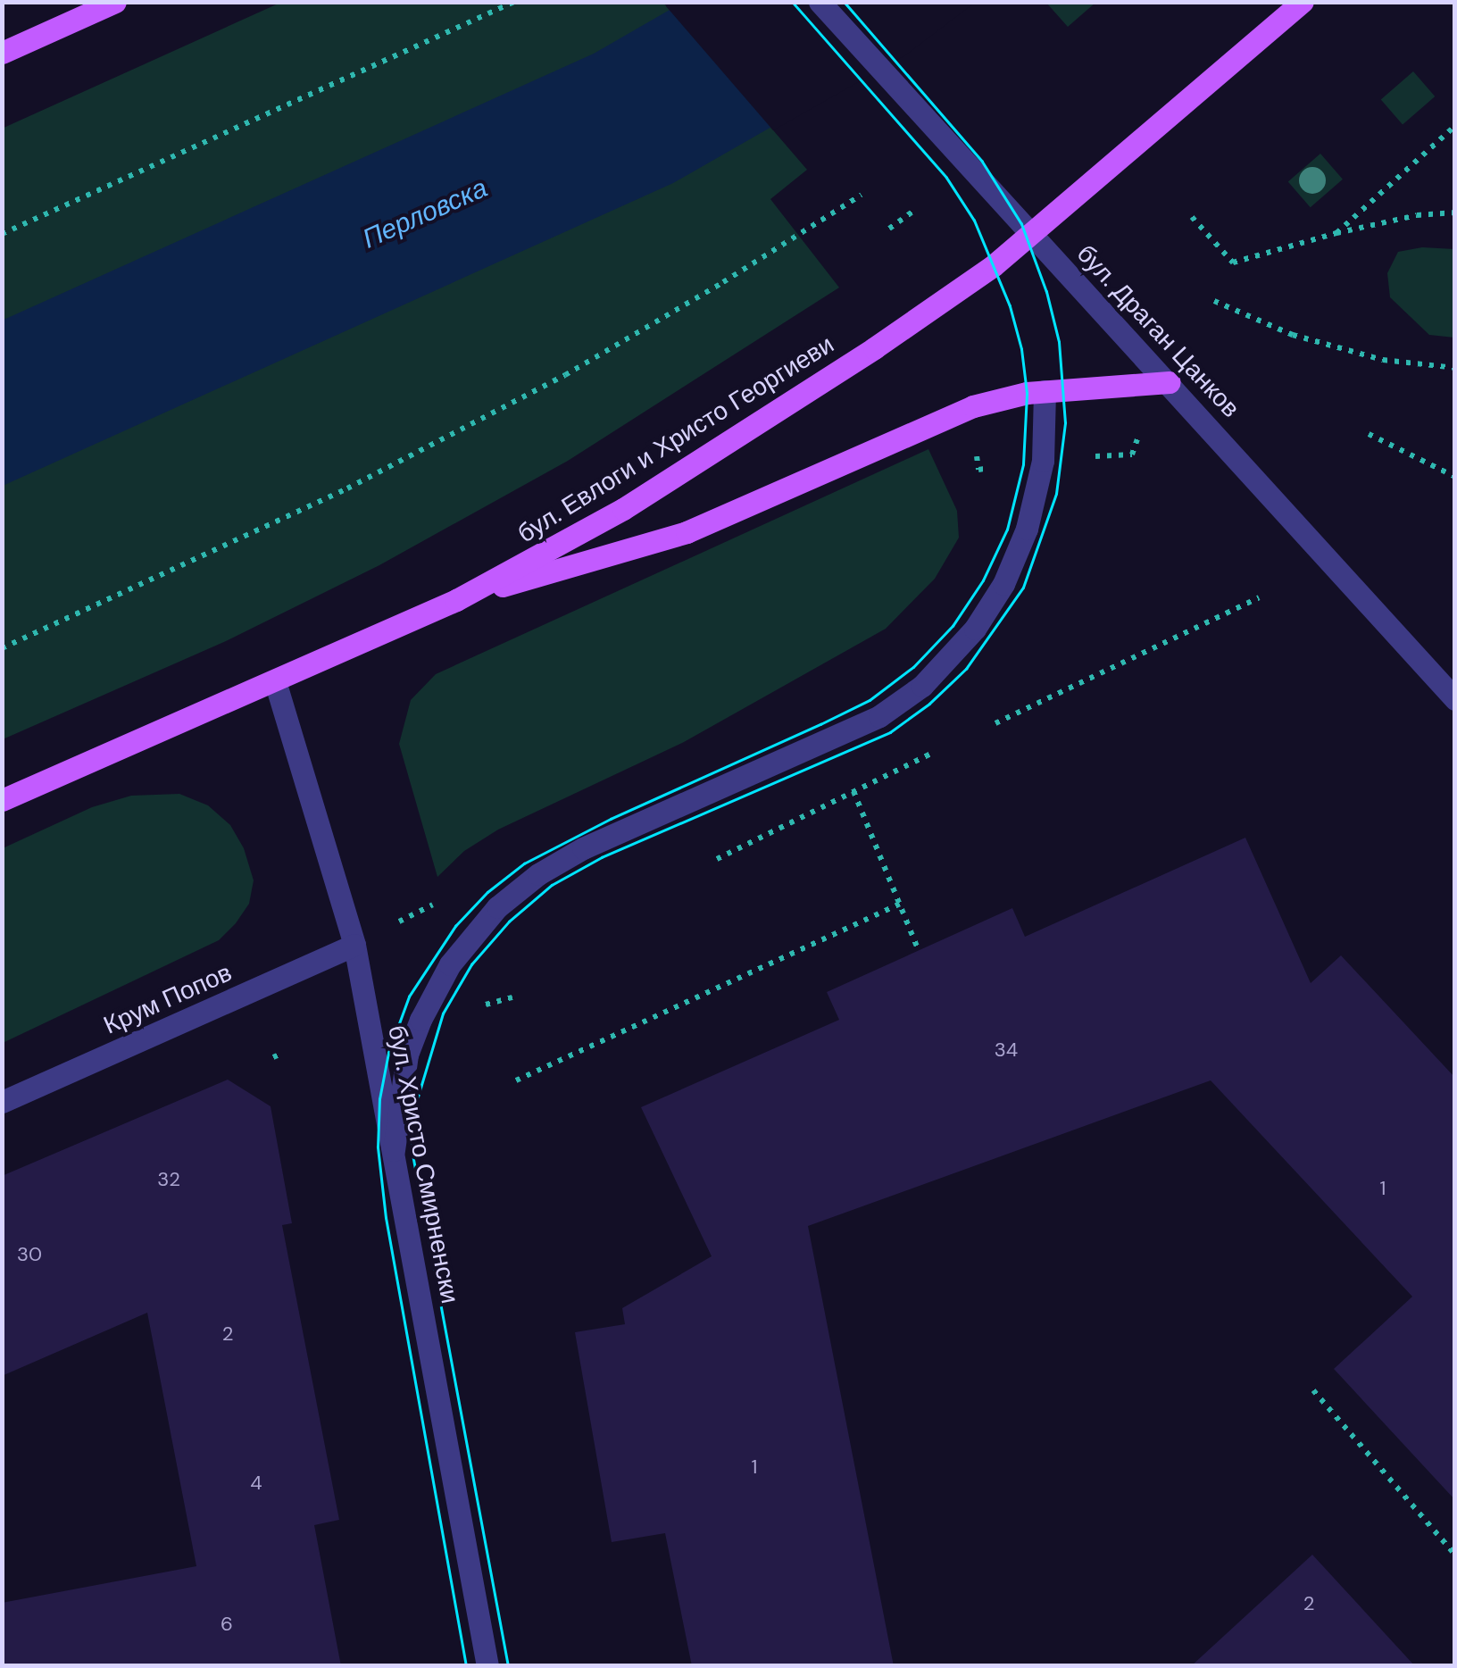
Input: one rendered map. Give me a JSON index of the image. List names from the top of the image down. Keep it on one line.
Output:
{"streets":{"main road":["бул. Евлоги и Христо Георгиеви"],"street":["бул. Драган Цанков","Крум Попов","бул. Христо Смирненски"]},"crossings":[["бул. Драган Цанков","бул. Евлоги и Христо Георгиеви"],["бул. Евлоги и Христо Георгиеви","бул. Христо Смирненски"],["Крум Попов","бул. Христо Смирненски"]],"water":["Перловска"],"house_numbers":["34","32","1","30","2","1","4","2","6"]}
